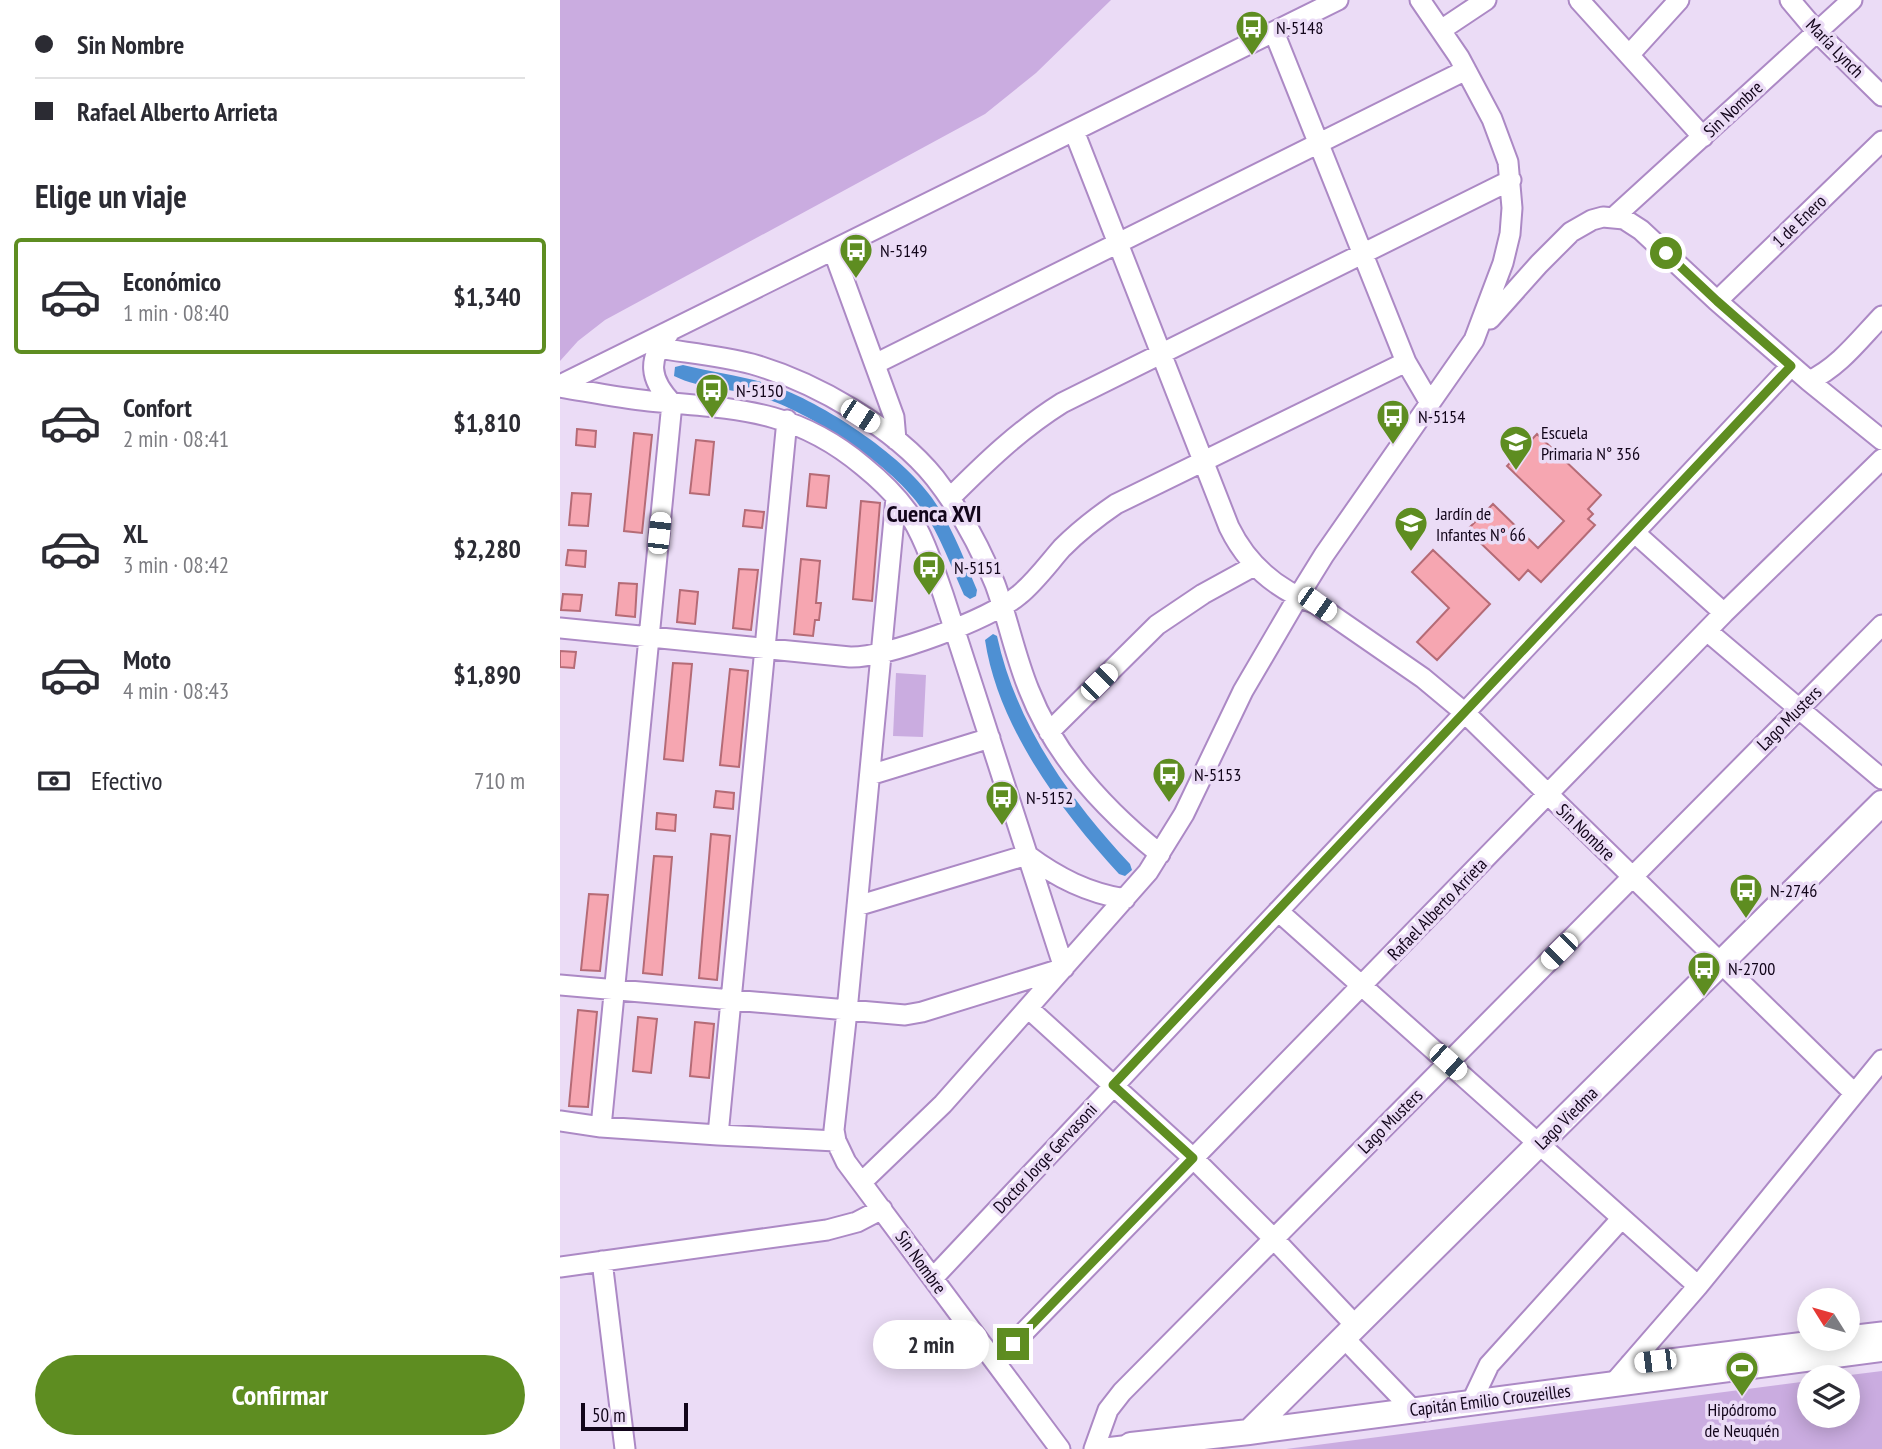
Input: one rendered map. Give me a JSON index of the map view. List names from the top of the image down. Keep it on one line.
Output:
{"streets":{"main road":["Lago Viedma","Capitán Emilio Crouzeilles"],"street":["María Lynch","Sin Nombre","1 de Enero","Lago Musters","Rafael Alberto Arrieta","Doctor Jorge Gervasoni"]},"crossings":[["María Lynch","Sin Nombre"],["Sin Nombre","Lago Musters"],["Sin Nombre","Rafael Alberto Arrieta"],["Sin Nombre","Lago Viedma"],["Sin Nombre","Doctor Jorge Gervasoni"],["Lago Musters","Capitán Emilio Crouzeilles"],["Lago Viedma","Capitán Emilio Crouzeilles"]],"districts":["Cuenca XVI"],"places":{"bus stop":["N-5148","N-5149","N-5150","N-5154","N-5151","N-5153","N-5152","N-2746","N-2700"],"school or university":["Escuela Primaria N° 356","Jardín de Infantes N° 66"],"sports":["Hipódromo de Neuquén"]},"scale_bar":"50 m","north":"top left","page":{"banner":["Sin Nombre","Rafael Alberto Arrieta"],"heading":"Elige un viaje","list":[{"name":"Económico","note":"1 min · 08:40","value":"$1,340"},{"name":"Confort","note":"2 min · 08:41","value":"$1,810"},{"name":"XL","note":"3 min · 08:42","value":"$2,280"},{"name":"Moto","note":"4 min · 08:43","value":"$1,890"}],"pay":["Efectivo","710 m"],"bubble":"2 min","buttons":"Confirmar","scale":"50 m"}}
